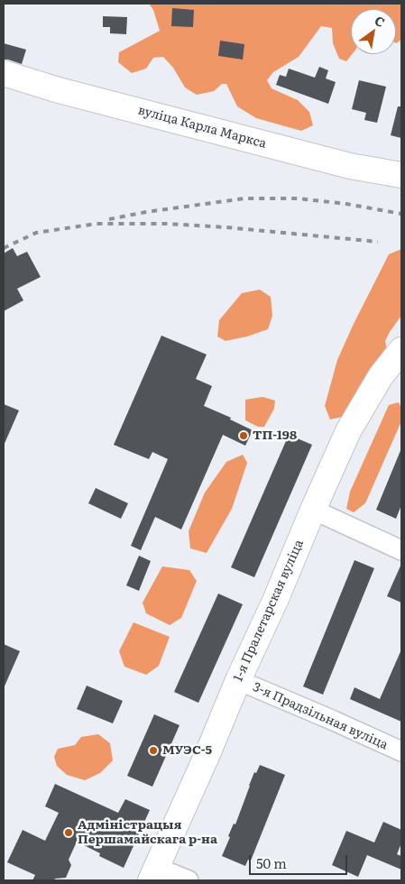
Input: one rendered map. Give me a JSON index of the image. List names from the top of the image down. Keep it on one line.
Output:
{"streets":{"main road":["вуліца Карла Маркса","1-я Пралетарская вуліца"],"street":["3-я Прадзільная вуліца"]},"crossings":[["1-я Пралетарская вуліца","3-я Прадзільная вуліца"]],"places":["ТП-198","МУЭС-5","Адміністрацыя Першамайскага р-на"],"scale_bar":"50 m","north":"top right"}
